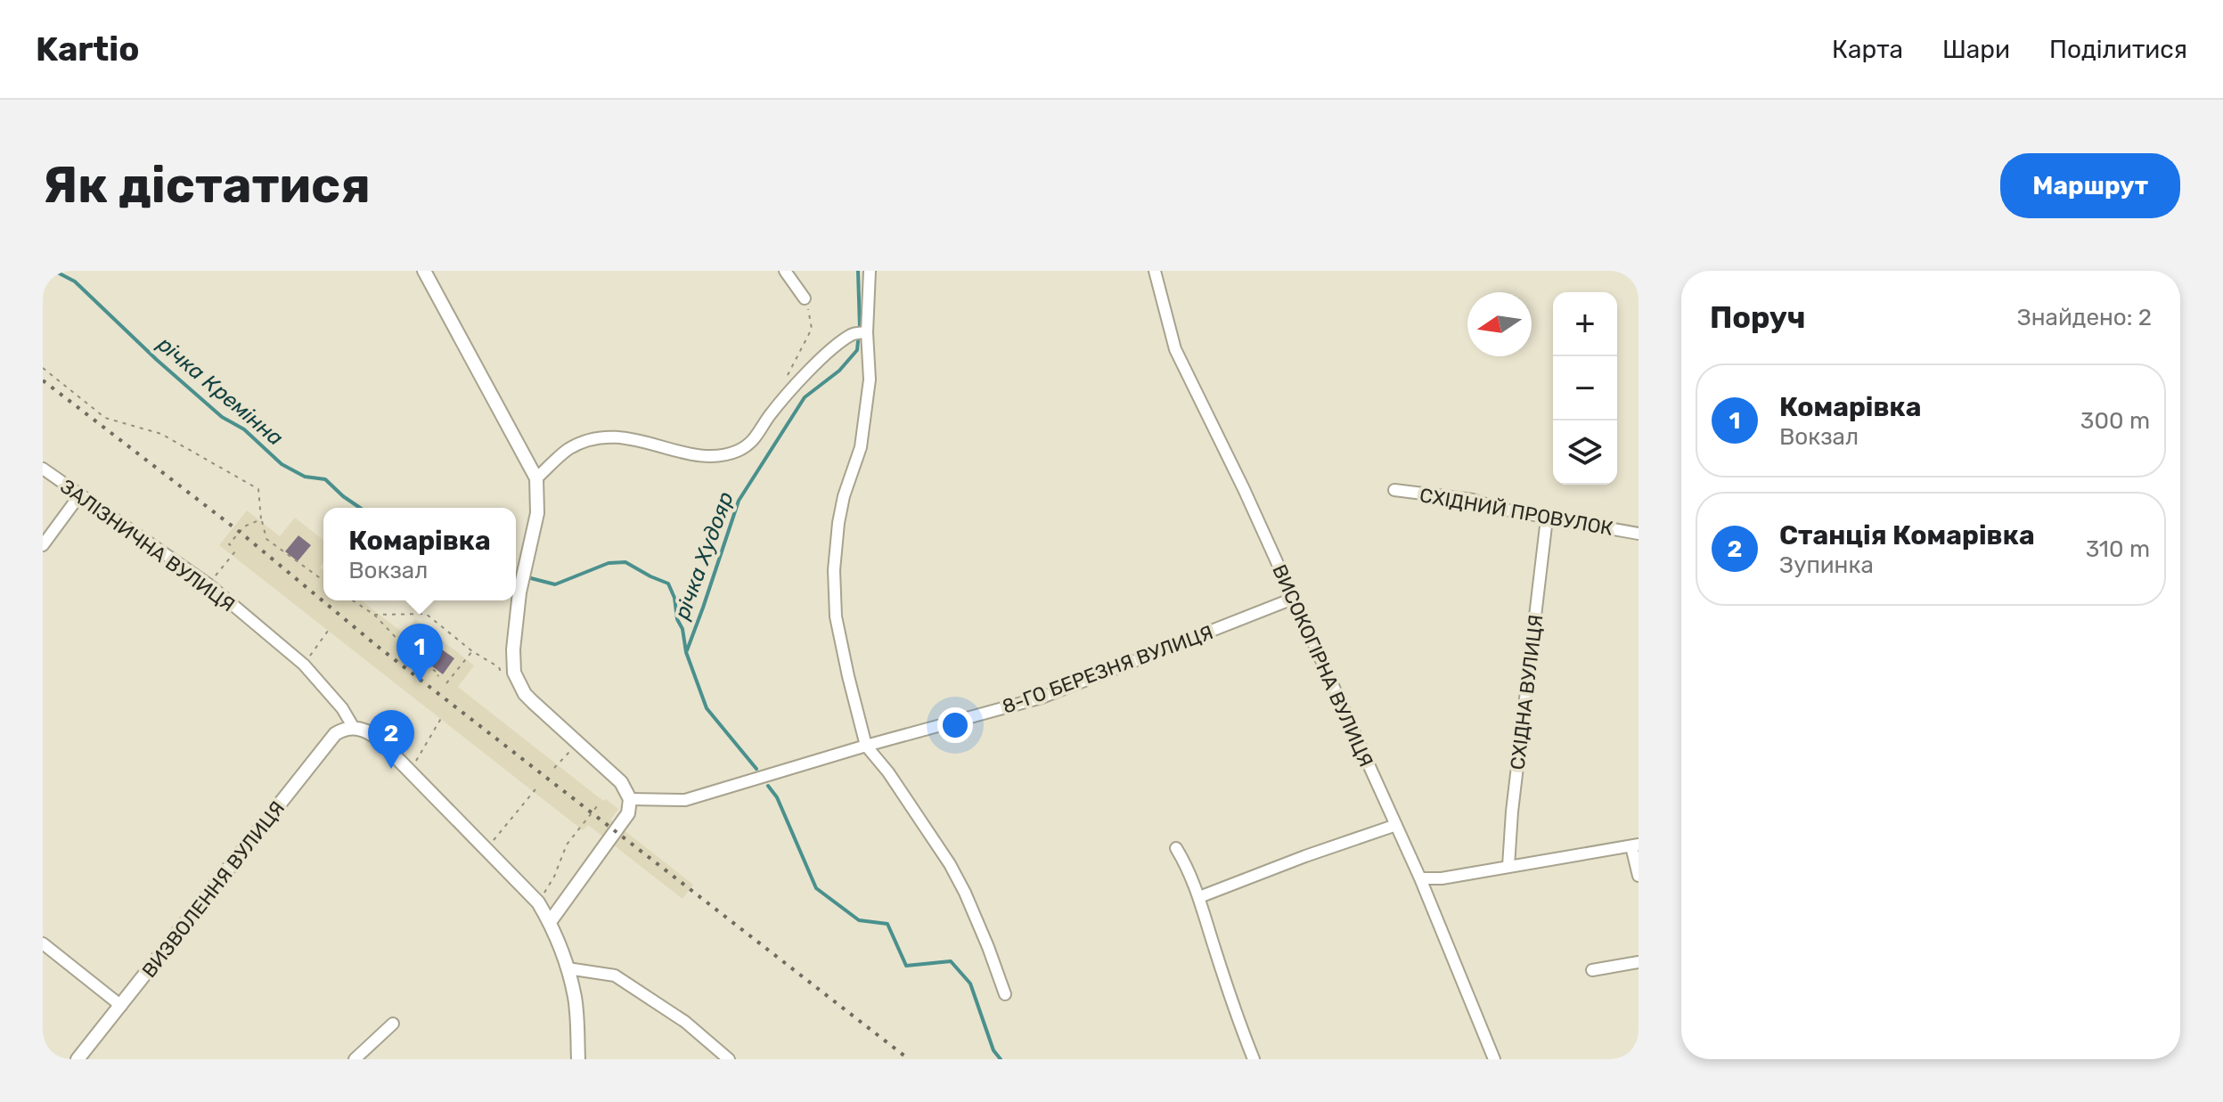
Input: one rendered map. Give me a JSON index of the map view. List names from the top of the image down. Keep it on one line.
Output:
{"streets":{"street":["СХІДНИЙ ПРОВУЛОК","ЗАЛІЗНИЧНА ВУЛИЦЯ","ВИСОКОГІРНА ВУЛИЦЯ","8-ГО БЕРЕЗНЯ ВУЛИЦЯ","СХІДНА ВУЛИЦЯ","ВИЗВОЛЕННЯ ВУЛИЦЯ"]},"crossings":[["СХІДНИЙ ПРОВУЛОК","СХІДНА ВУЛИЦЯ"],["ЗАЛІЗНИЧНА ВУЛИЦЯ","ВИЗВОЛЕННЯ ВУЛИЦЯ"],["ВИСОКОГІРНА ВУЛИЦЯ","8-ГО БЕРЕЗНЯ ВУЛИЦЯ"]],"water":["річка Кремінна","річка Худояр"],"north":"left","page":{"header":"Kartio","nav":["Карта","Шари","Поділитися"],"buttons":"Маршрут","title":"Як дістатися","heading":["Поруч","Знайдено: 2"],"map_buttons":["+","−"],"list":[{"mark":"1","name":"Комарівка","note":"Вокзал","value":"300 m"},{"mark":"2","name":"Станція Комарівка","note":"Зупинка","value":"310 m"}],"popup":["Комарівка","Вокзал"],"pins":["1","2"]}}
